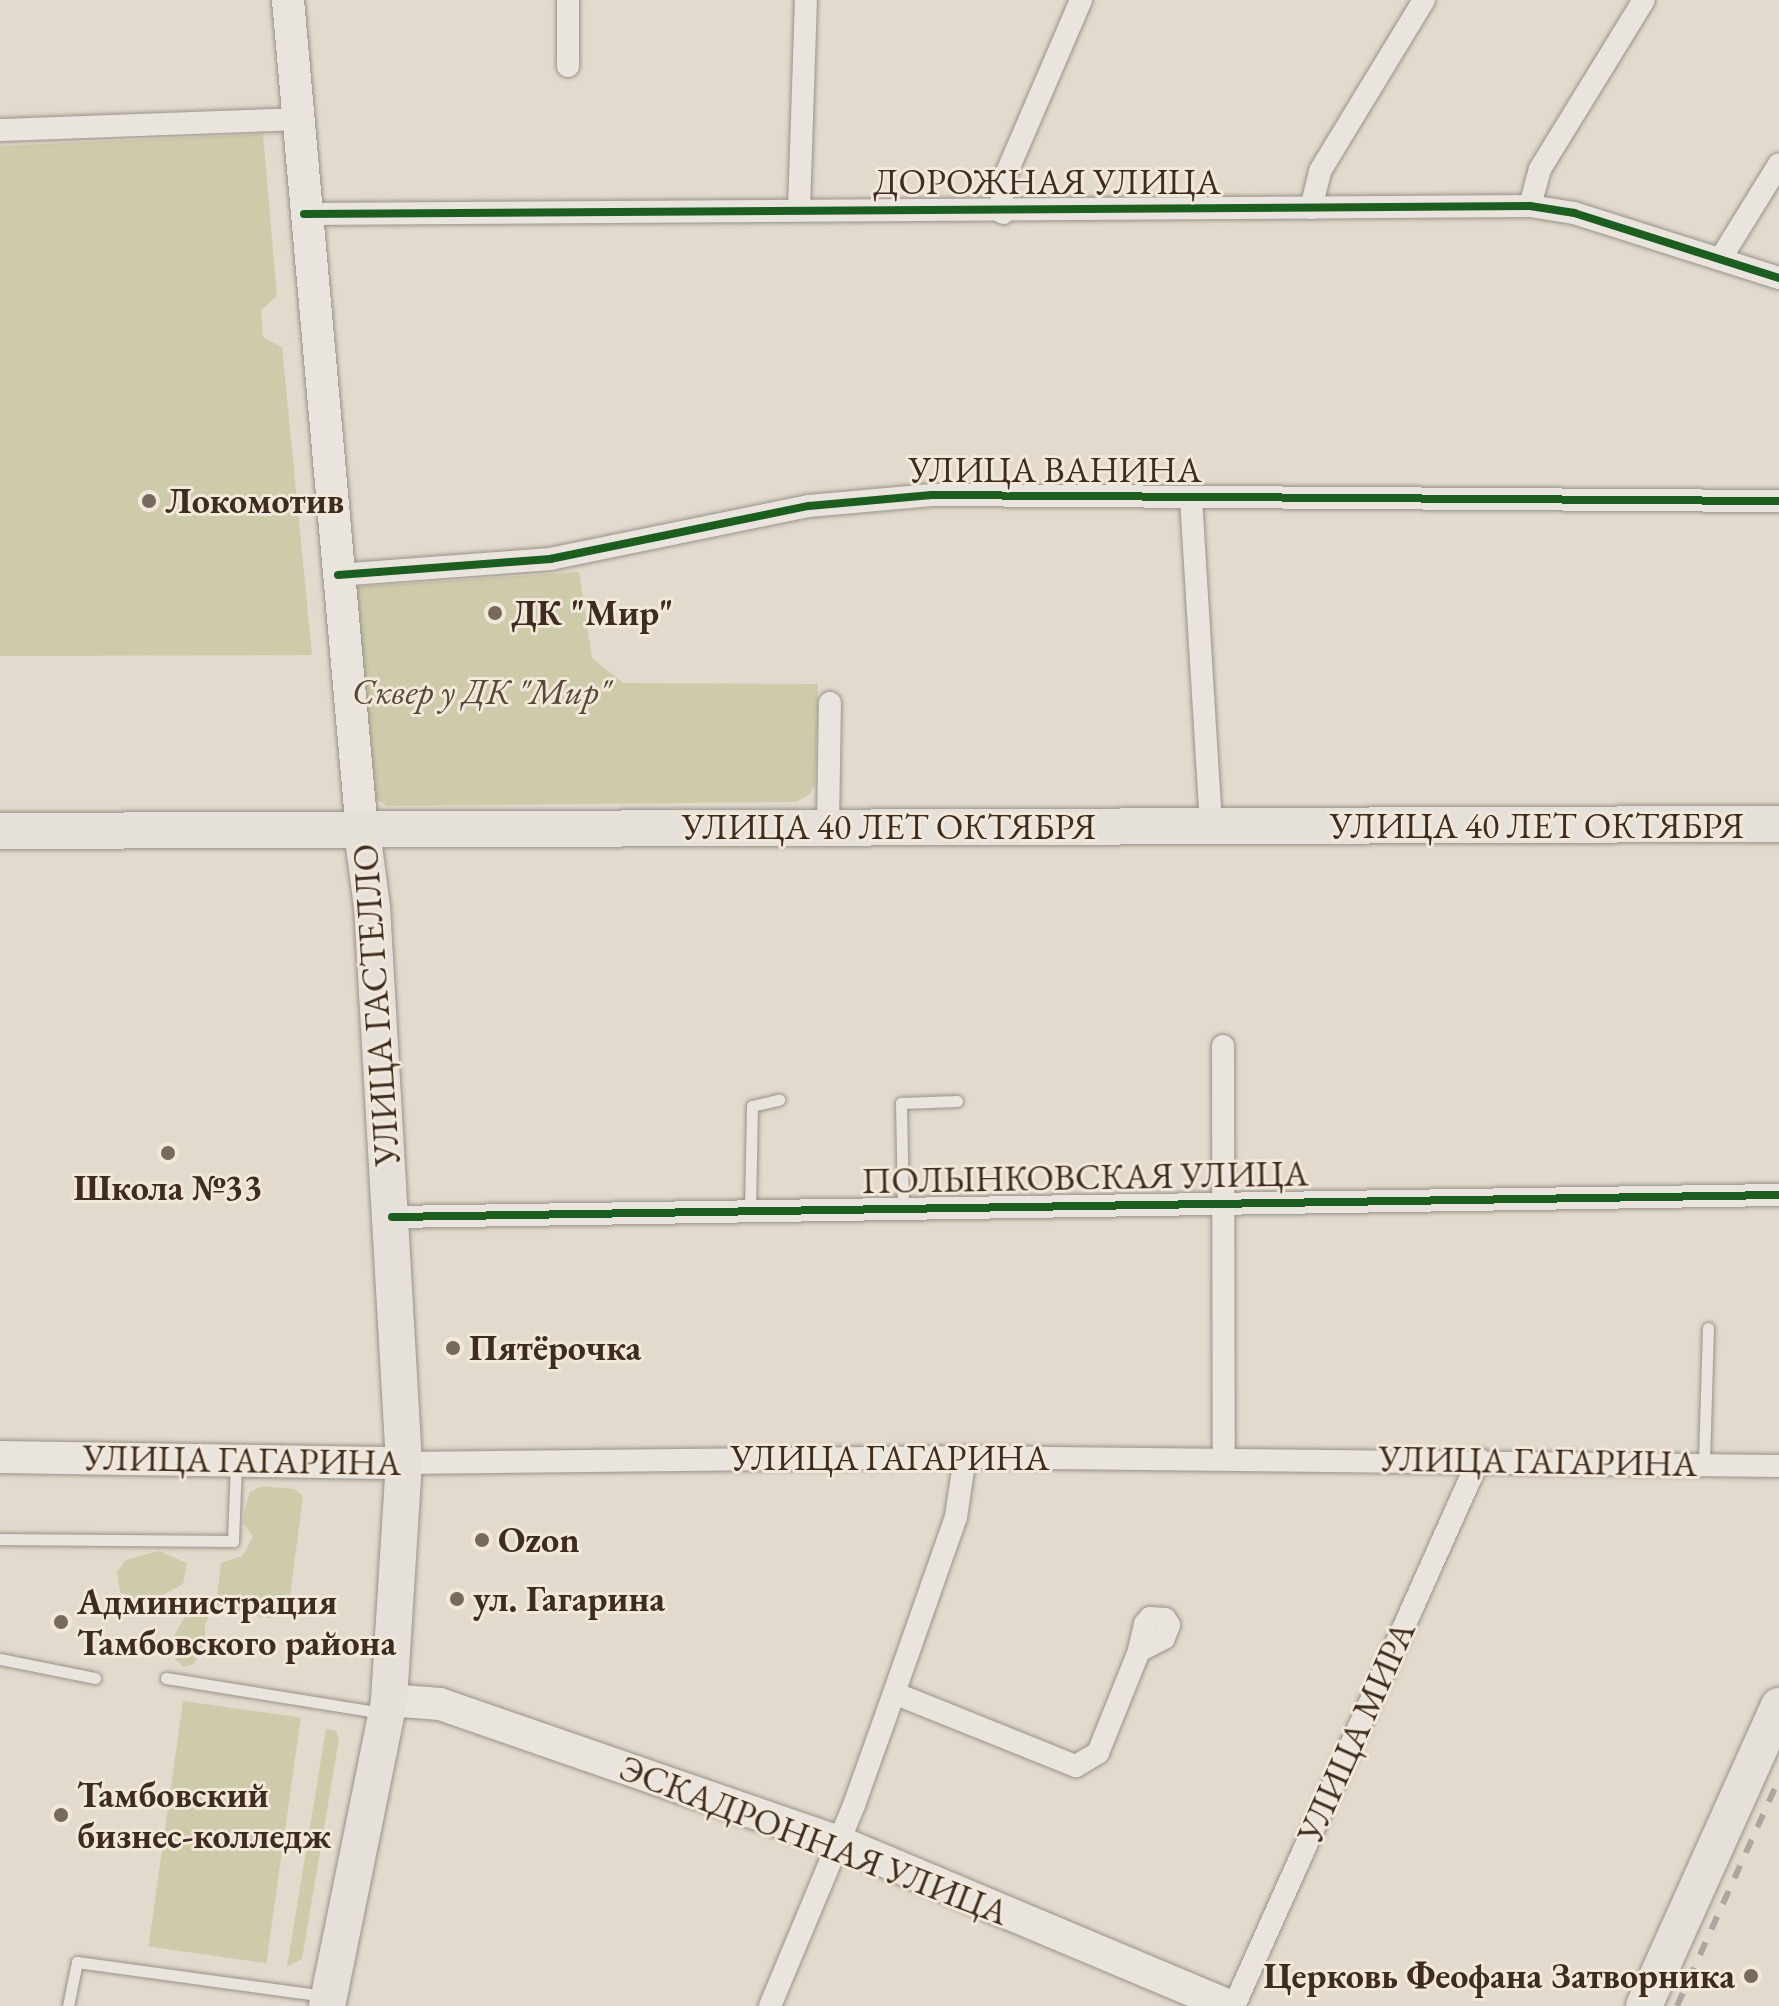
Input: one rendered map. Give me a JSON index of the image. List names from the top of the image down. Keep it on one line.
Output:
{"streets":{"main road":["УЛИЦА 40 ЛЕТ ОКТЯБРЯ","УЛИЦА ГАСТЕЛЛО"],"street":["ДОРОЖНАЯ УЛИЦА","УЛИЦА ВАНИНА","ПОЛЫНКОВСКАЯ УЛИЦА","УЛИЦА ГАГАРИНА","УЛИЦА МИРА","ЭСКАДРОННАЯ УЛИЦА"]},"crossings":[["ДОРОЖНАЯ УЛИЦА","УЛИЦА ГАСТЕЛЛО"],["УЛИЦА ВАНИНА","УЛИЦА ГАСТЕЛЛО"],["УЛИЦА 40 ЛЕТ ОКТЯБРЯ","УЛИЦА ГАСТЕЛЛО"],["УЛИЦА ГАСТЕЛЛО","ПОЛЫНКОВСКАЯ УЛИЦА"],["УЛИЦА ГАСТЕЛЛО","УЛИЦА ГАГАРИНА"],["УЛИЦА ГАСТЕЛЛО","ЭСКАДРОННАЯ УЛИЦА"],["УЛИЦА ГАГАРИНА","УЛИЦА МИРА"],["УЛИЦА МИРА","ЭСКАДРОННАЯ УЛИЦА"]],"parks":["Сквер у ДК \"Мир\""],"places":["Локомотив","ДК \"Мир\"","Школа №33","Пятёрочка","Ozon","ул. Гагарина","Администрация Тамбовского района","Тамбовский бизнес-колледж","Церковь Феофана Затворника"]}
